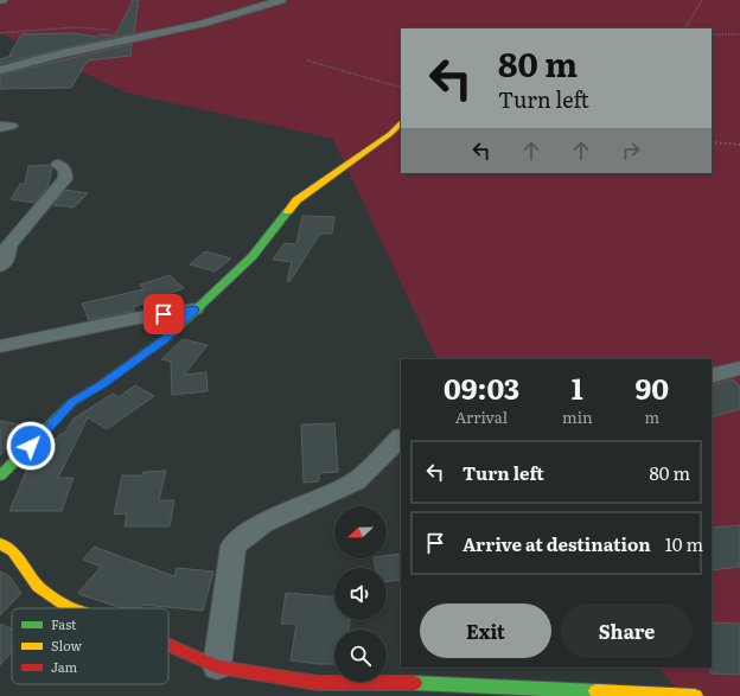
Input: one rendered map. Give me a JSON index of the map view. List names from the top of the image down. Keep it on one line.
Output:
{"legend":["Fast","Slow","Jam"],"north":"left","page":{"turn":["80 m","Turn left"],"eta":["09:03","Arrival","1","min","90","m"],"list":[{"name":"Turn left","value":"80 m"},{"name":"Arrive at destination","value":"10 m"}],"buttons":["Exit","Share"]}}
